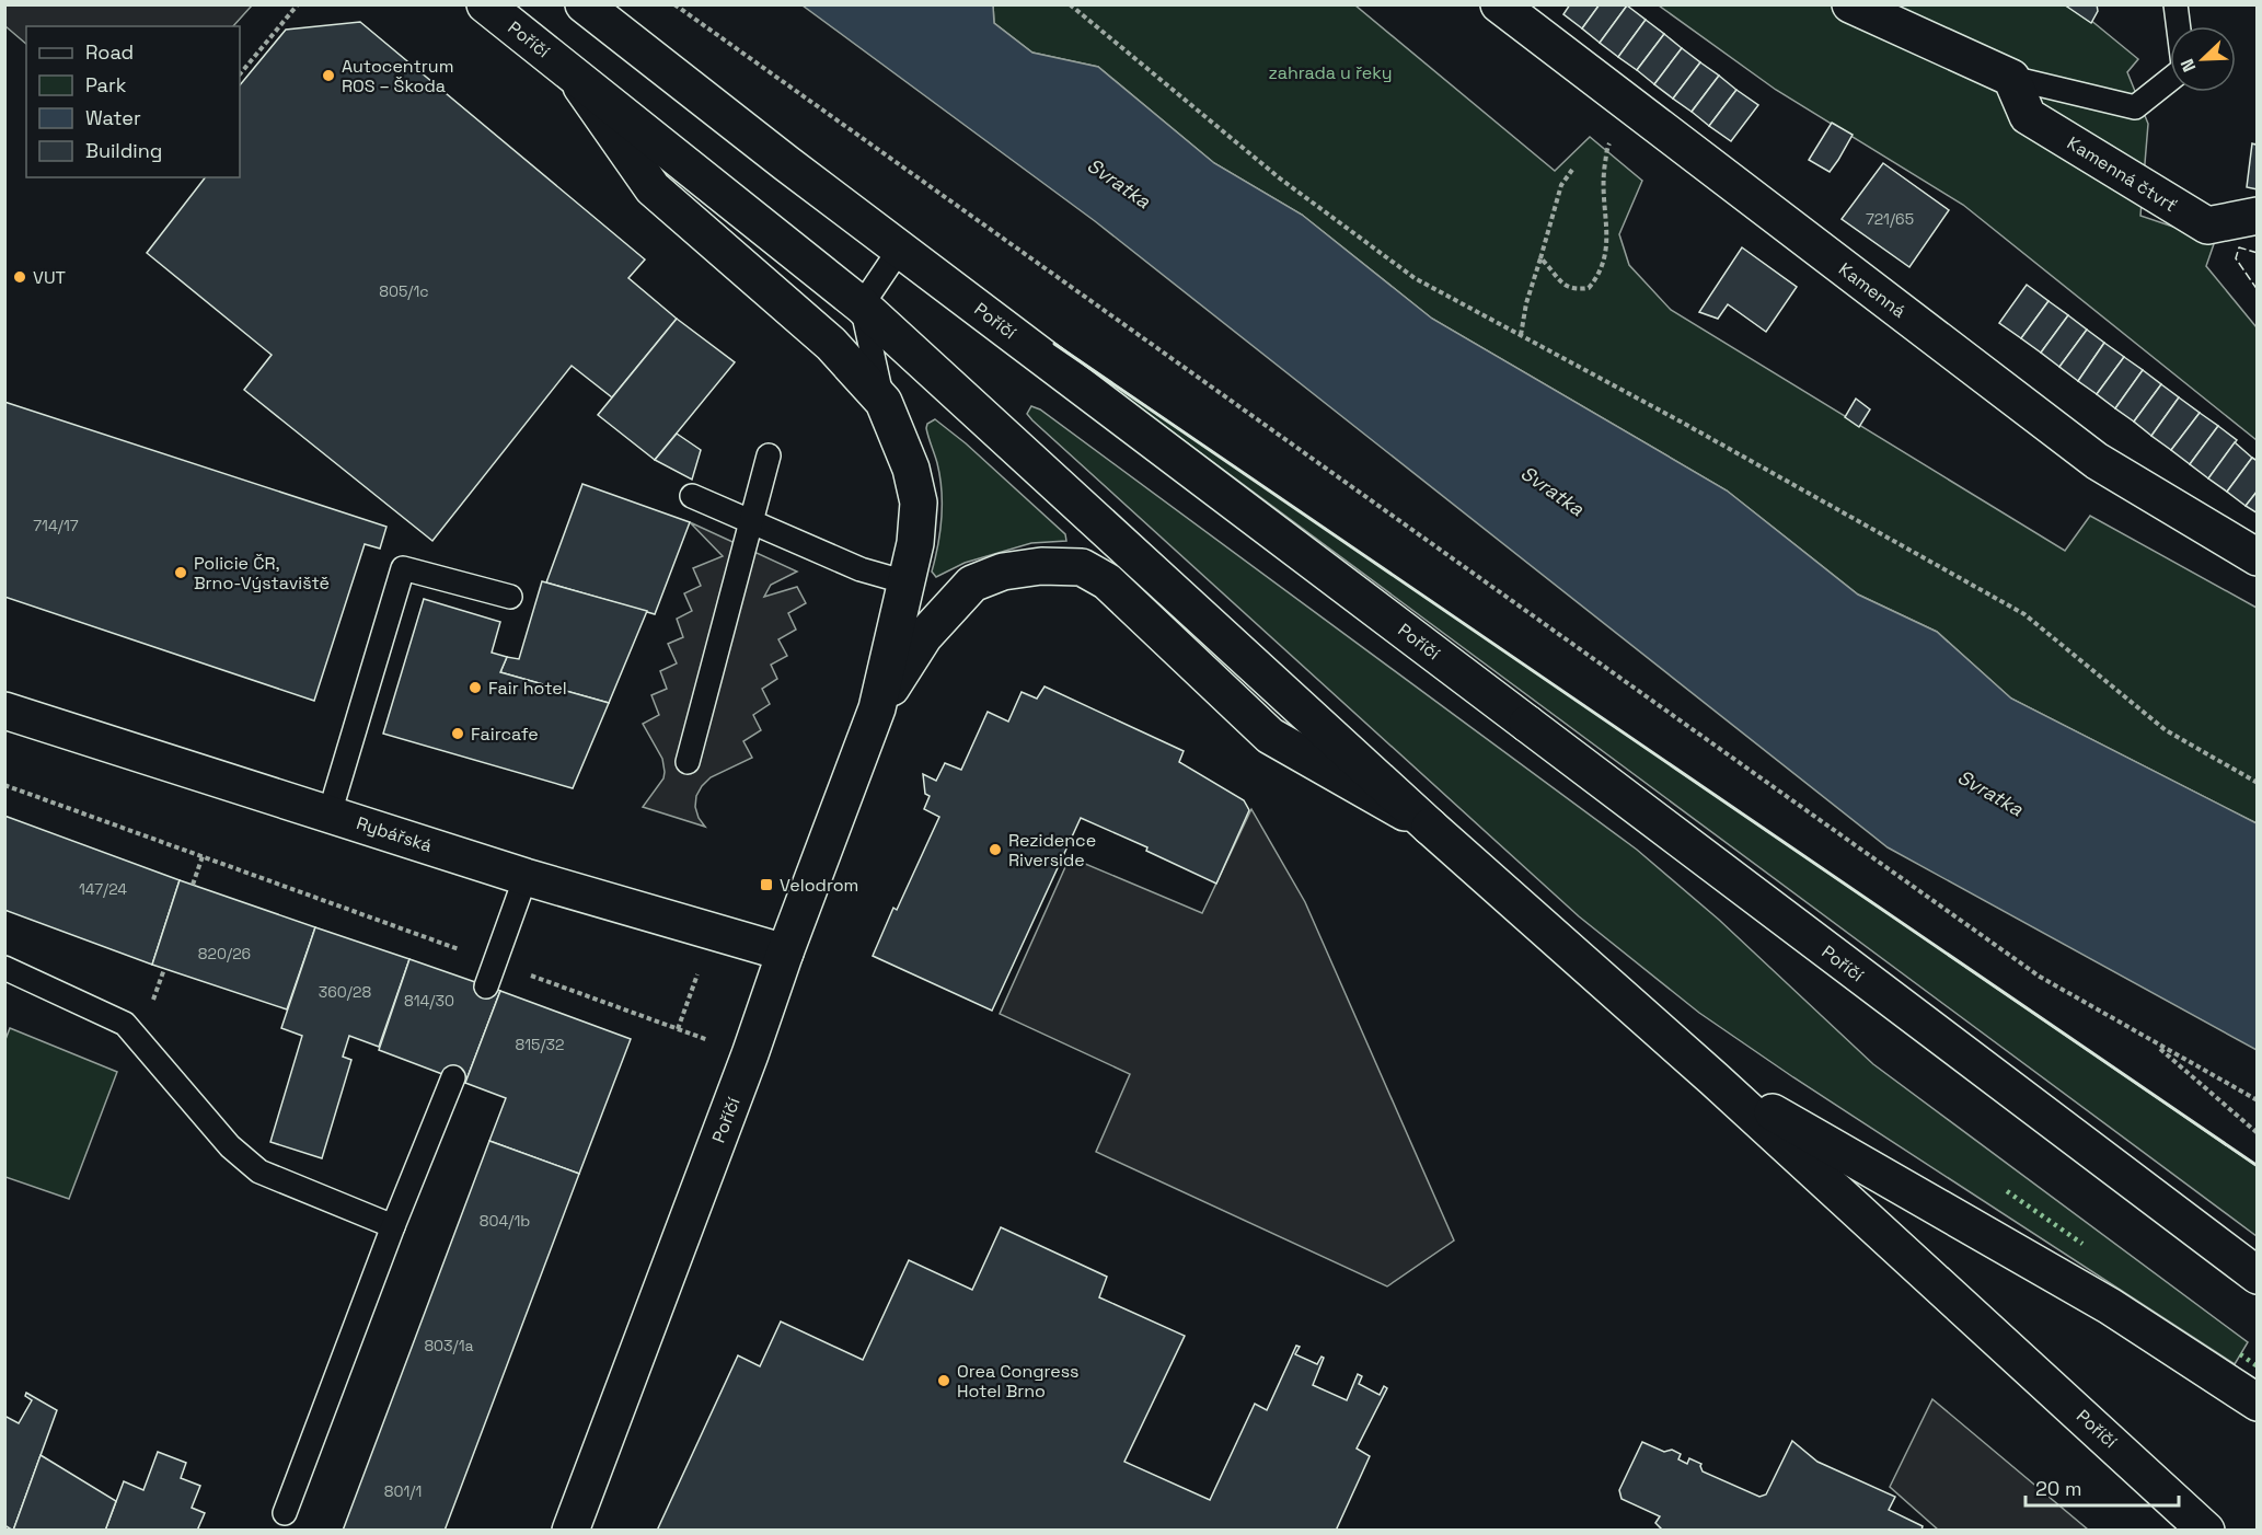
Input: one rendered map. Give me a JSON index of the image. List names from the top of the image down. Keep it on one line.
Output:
{"streets":{"main road":["Poříčí","Kamenná čtvrť","Kamenná","Rybářská"]},"crossings":[["Poříčí","Rybářská"]],"water":["Svratka"],"parks":["zahrada u řeky"],"places":{"other":["Autocentrum ROS – Škoda","VUT","Policie ČR, Brno-Výstaviště","Fair hotel","Faircafe","Rezidence Riverside","Orea Congress Hotel Brno"],"transit":["Velodrom"]},"house_numbers":["721/65","805/1c","714/17","147/24","820/26","360/28","814/30","815/32","804/1b","803/1a","801/1"],"legend":["Road","Park","Water","Building"],"scale_bar":"20 m","north":"bottom left"}
